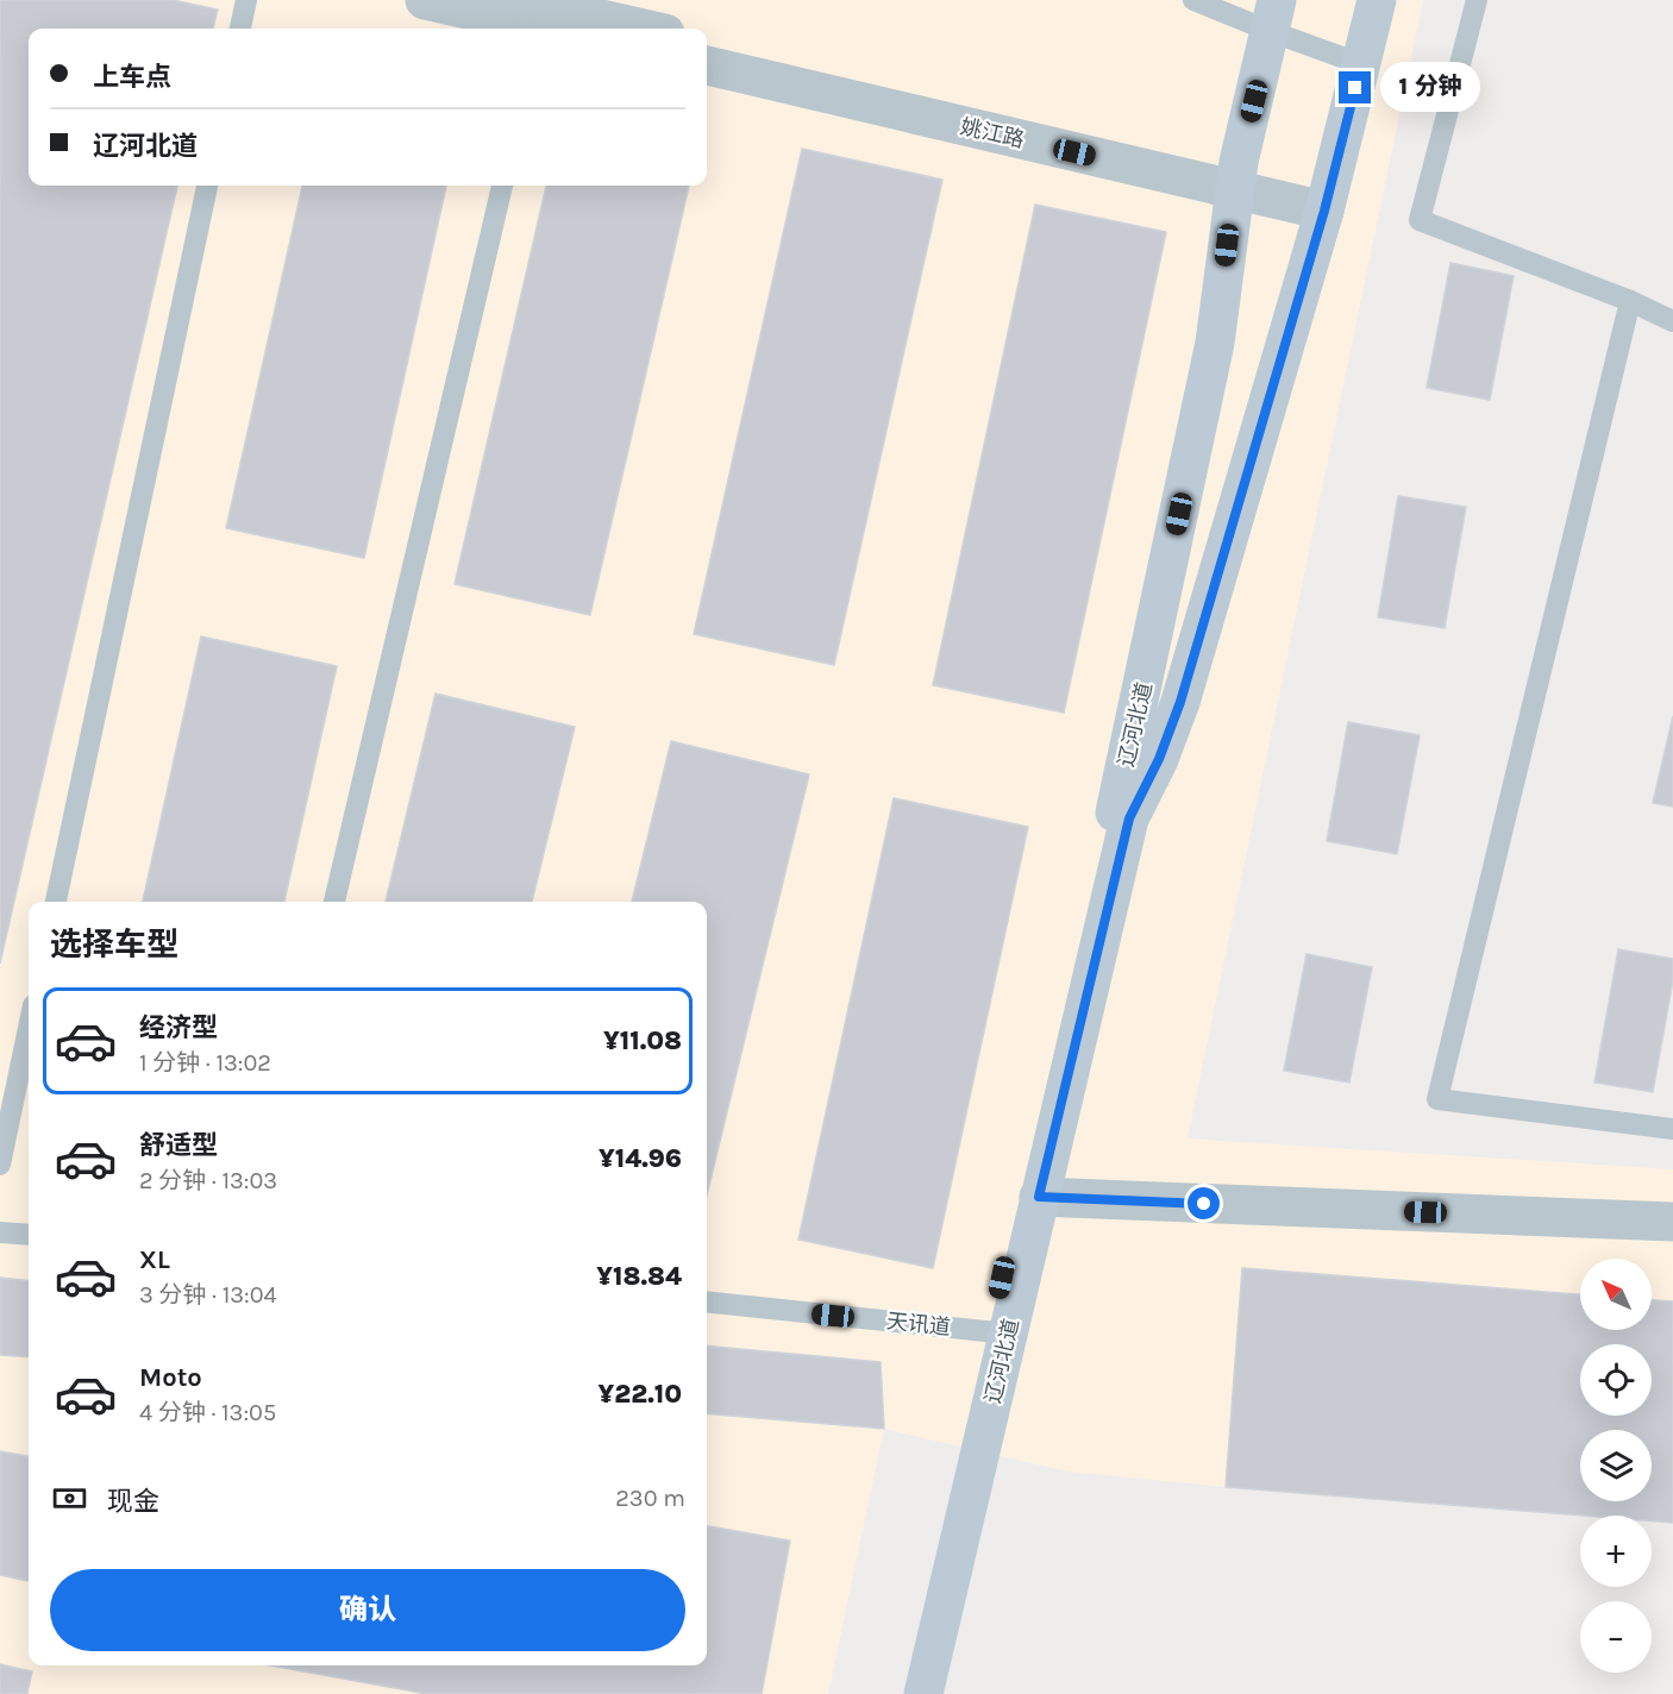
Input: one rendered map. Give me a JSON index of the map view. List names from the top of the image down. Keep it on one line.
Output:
{"streets":{"street":["姚江路","辽河北道"],"lane":["天讯道"]},"crossings":[["姚江路","辽河北道"],["辽河北道","天讯道"]],"north":"top left","page":{"banner":["上车点","辽河北道"],"bubble":"1 分钟","heading":"选择车型","list":[{"name":"经济型","note":"1 分钟 · 13:02","value":"¥11.08"},{"name":"舒适型","note":"2 分钟 · 13:03","value":"¥14.96"},{"name":"XL","note":"3 分钟 · 13:04","value":"¥18.84"},{"name":"Moto","note":"4 分钟 · 13:05","value":"¥22.10"}],"map_buttons":["+","−"],"pay":["现金","230 m"],"buttons":"确认"}}
